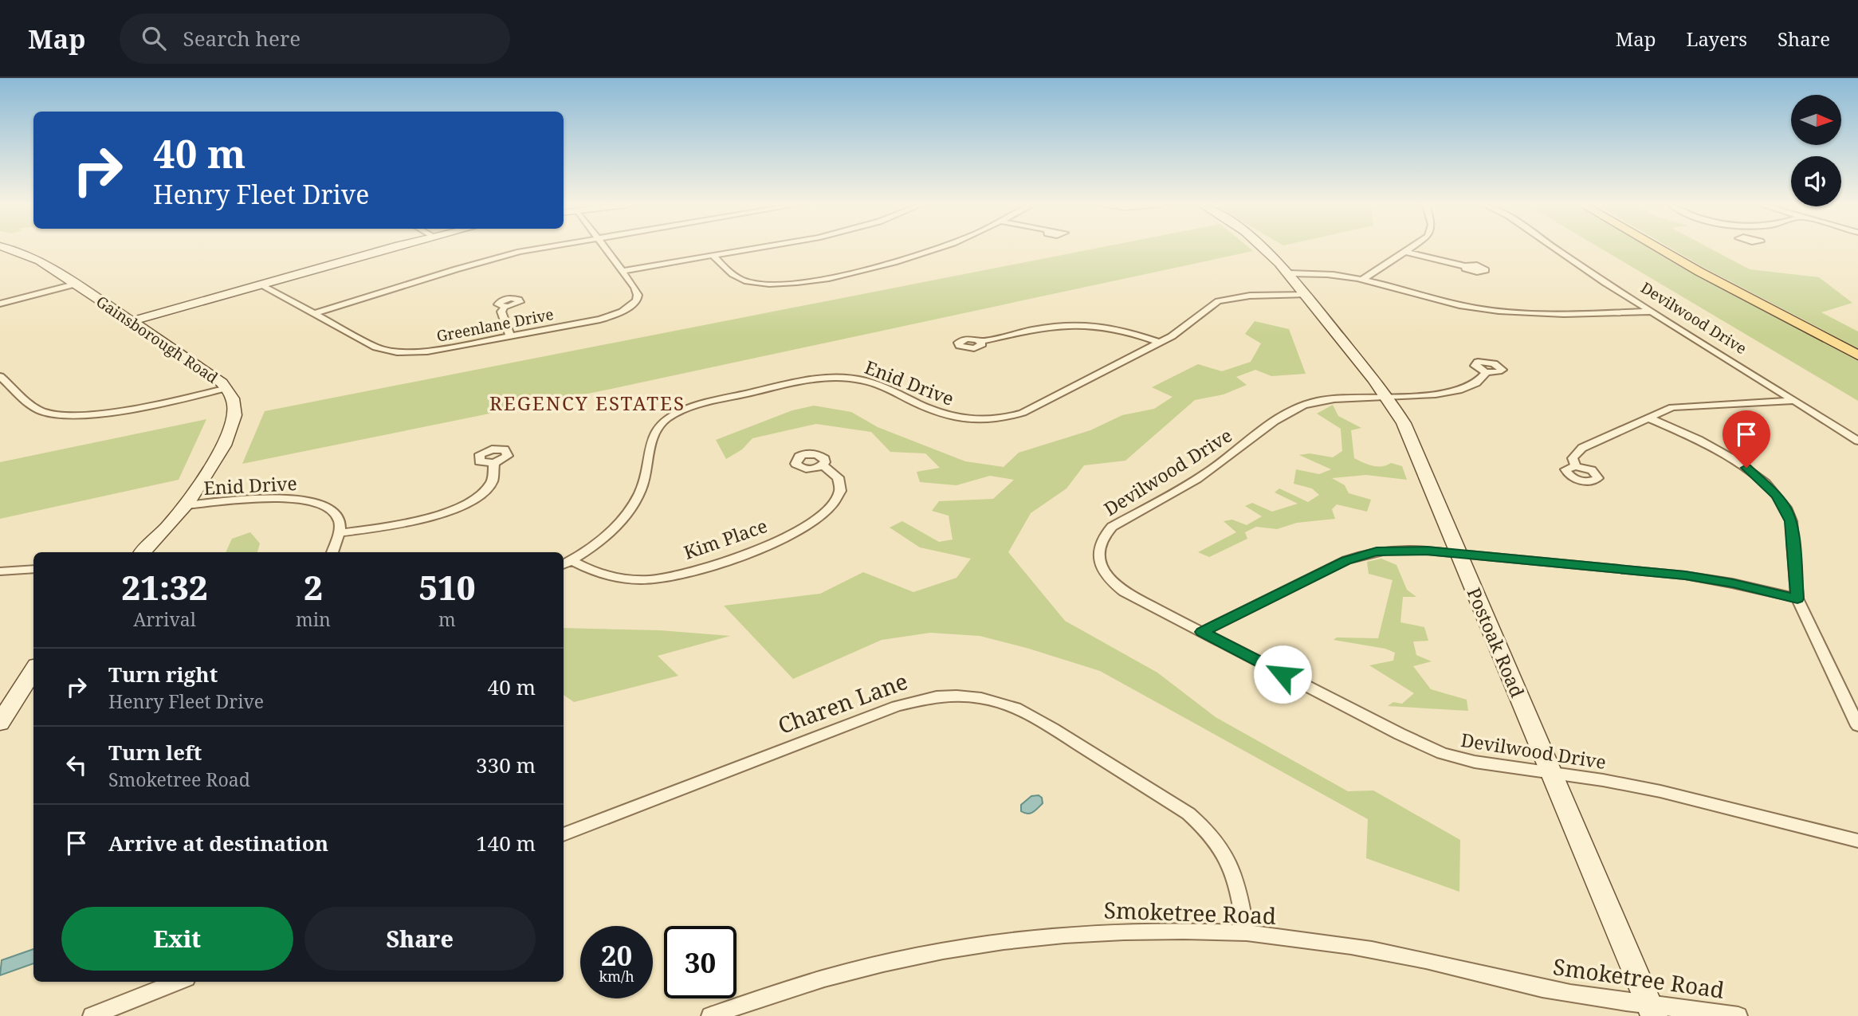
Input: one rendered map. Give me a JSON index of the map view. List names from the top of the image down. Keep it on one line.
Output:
{"streets":{"street":["Devilwood Drive","Greenlane Drive","Gainsborough Road","Enid Drive","Kim Place","Postoak Road","Charen Lane","Smoketree Road"]},"crossings":[["Devilwood Drive","Postoak Road"],["Gainsborough Road","Enid Drive"],["Enid Drive","Kim Place"],["Enid Drive","Postoak Road"],["Postoak Road","Smoketree Road"],["Charen Lane","Smoketree Road"]],"districts":["REGENCY ESTATES"],"north":"right","page":{"header":"Map","search":"Search here","nav":["Map","Layers","Share"],"turn":["40 m","Henry Fleet Drive"],"eta":["21:32","Arrival","2","min","510","m"],"list":[{"name":"Turn right","note":"Henry Fleet Drive","value":"40 m"},{"name":"Turn left","note":"Smoketree Road","value":"330 m"},{"name":"Arrive at destination","value":"140 m"}],"buttons":["Exit","Share"],"speed":"20 km/h","limit":"30"}}
